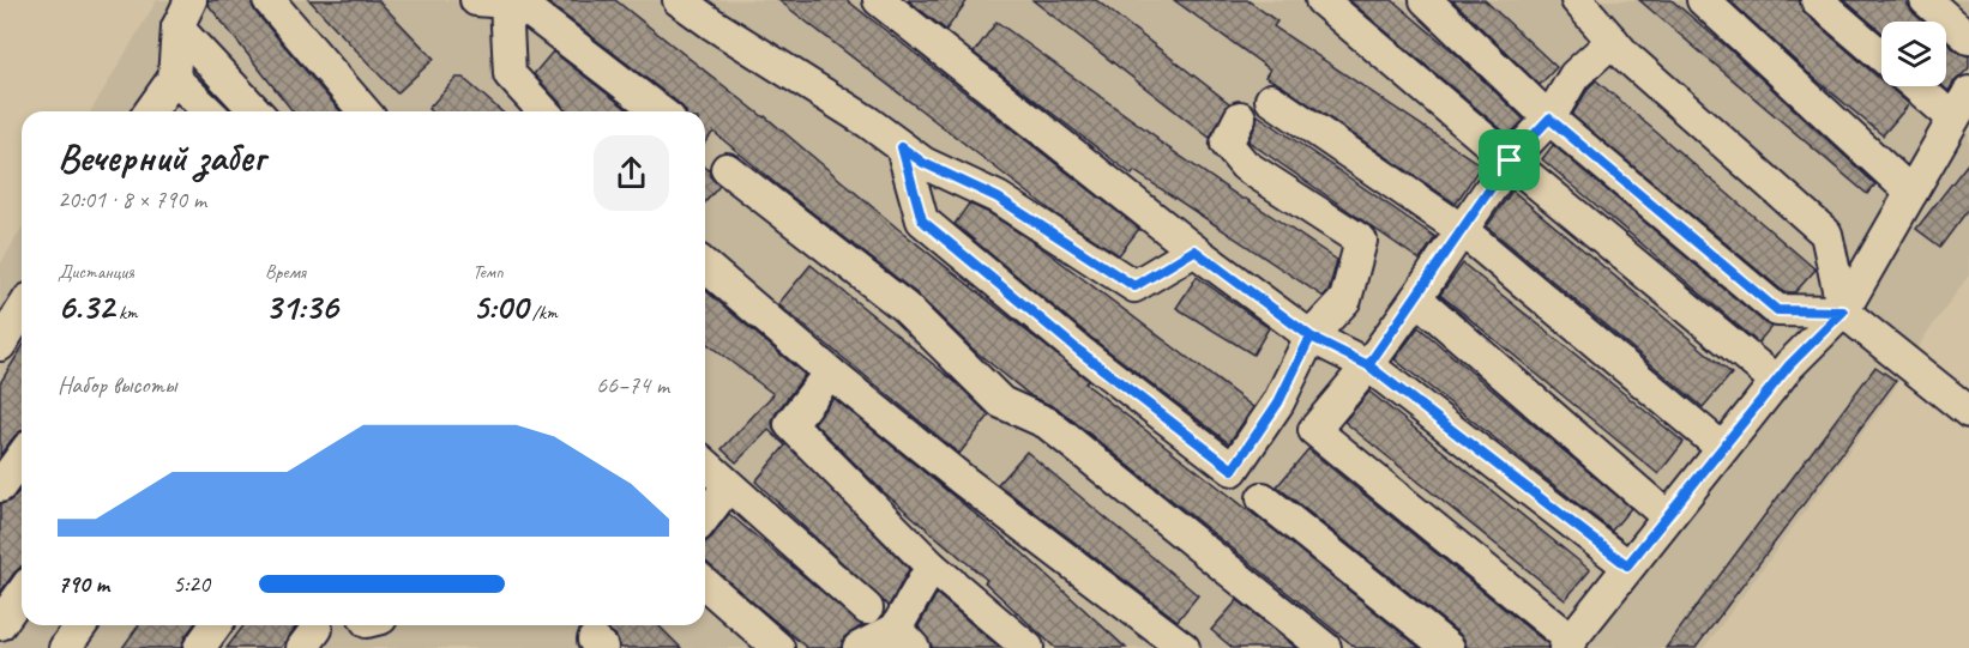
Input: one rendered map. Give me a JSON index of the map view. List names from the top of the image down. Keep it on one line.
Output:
{"page":{"heading":["Вечерний забег","20:01 · 8 × 790 m"],"stats":[["Дистанция","6.32 km"],["Время","31:36"],["Темп","5:00 /km"]],"chart":["Набор высоты","66–74 m"],"list":[{"name":"790 m","note":"5:20"}]}}
